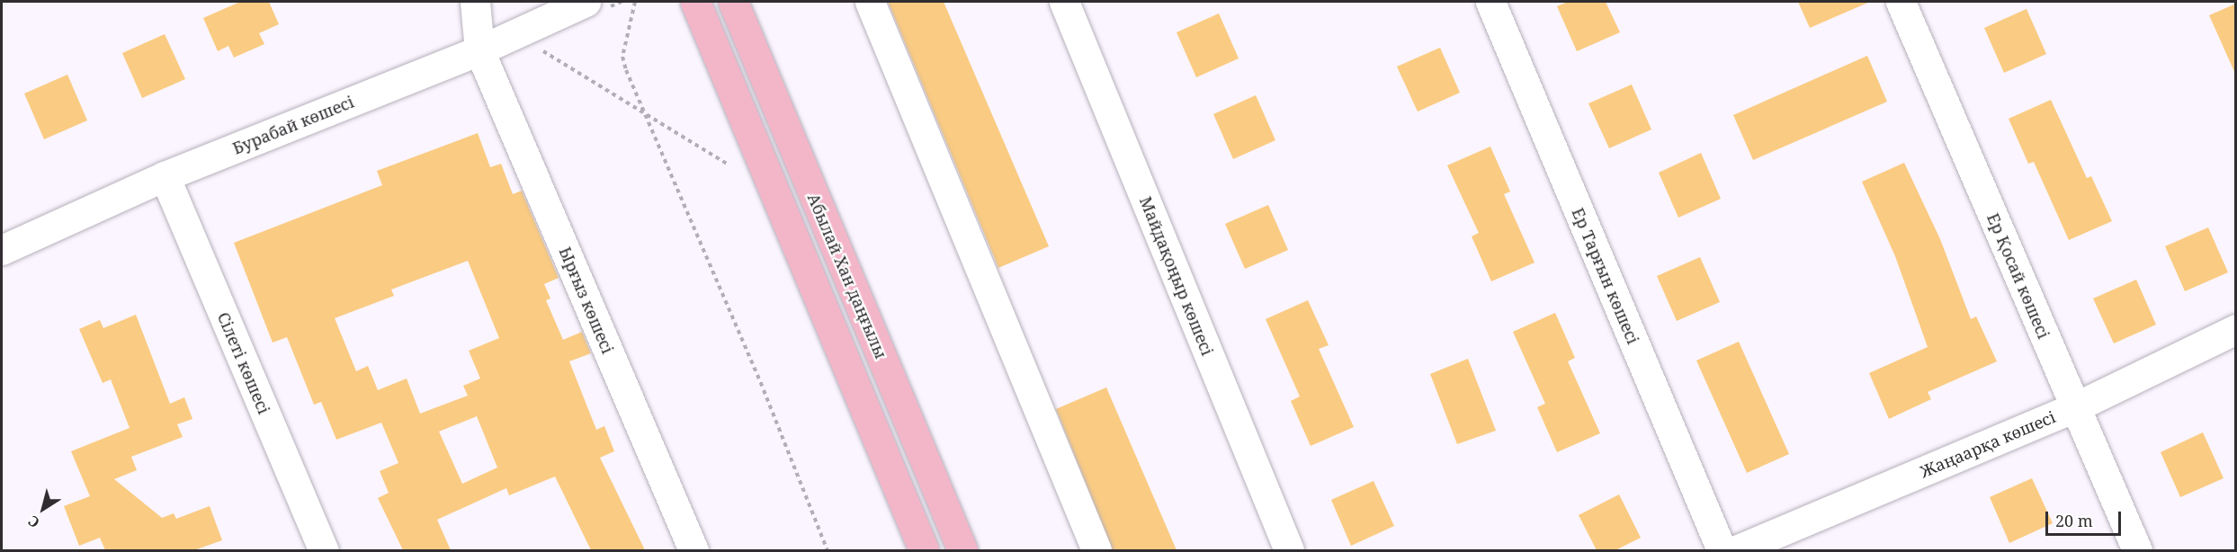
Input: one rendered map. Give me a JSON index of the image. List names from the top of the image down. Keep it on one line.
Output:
{"streets":{"main road":["Абылай Хан даңғылы"],"street":["Бурабай көшесі","Майдақоңыр көшесі","Ер Тарғын көшесі","Ер Қосай көшесі","Ырғыз көшесі","Сілеті көшесі","Жаңаарқа көшесі"]},"crossings":[["Бурабай көшесі","Ырғыз көшесі"],["Бурабай көшесі","Сілеті көшесі"],["Ер Қосай көшесі","Жаңаарқа көшесі"]],"scale_bar":"20 m","north":"bottom left"}
